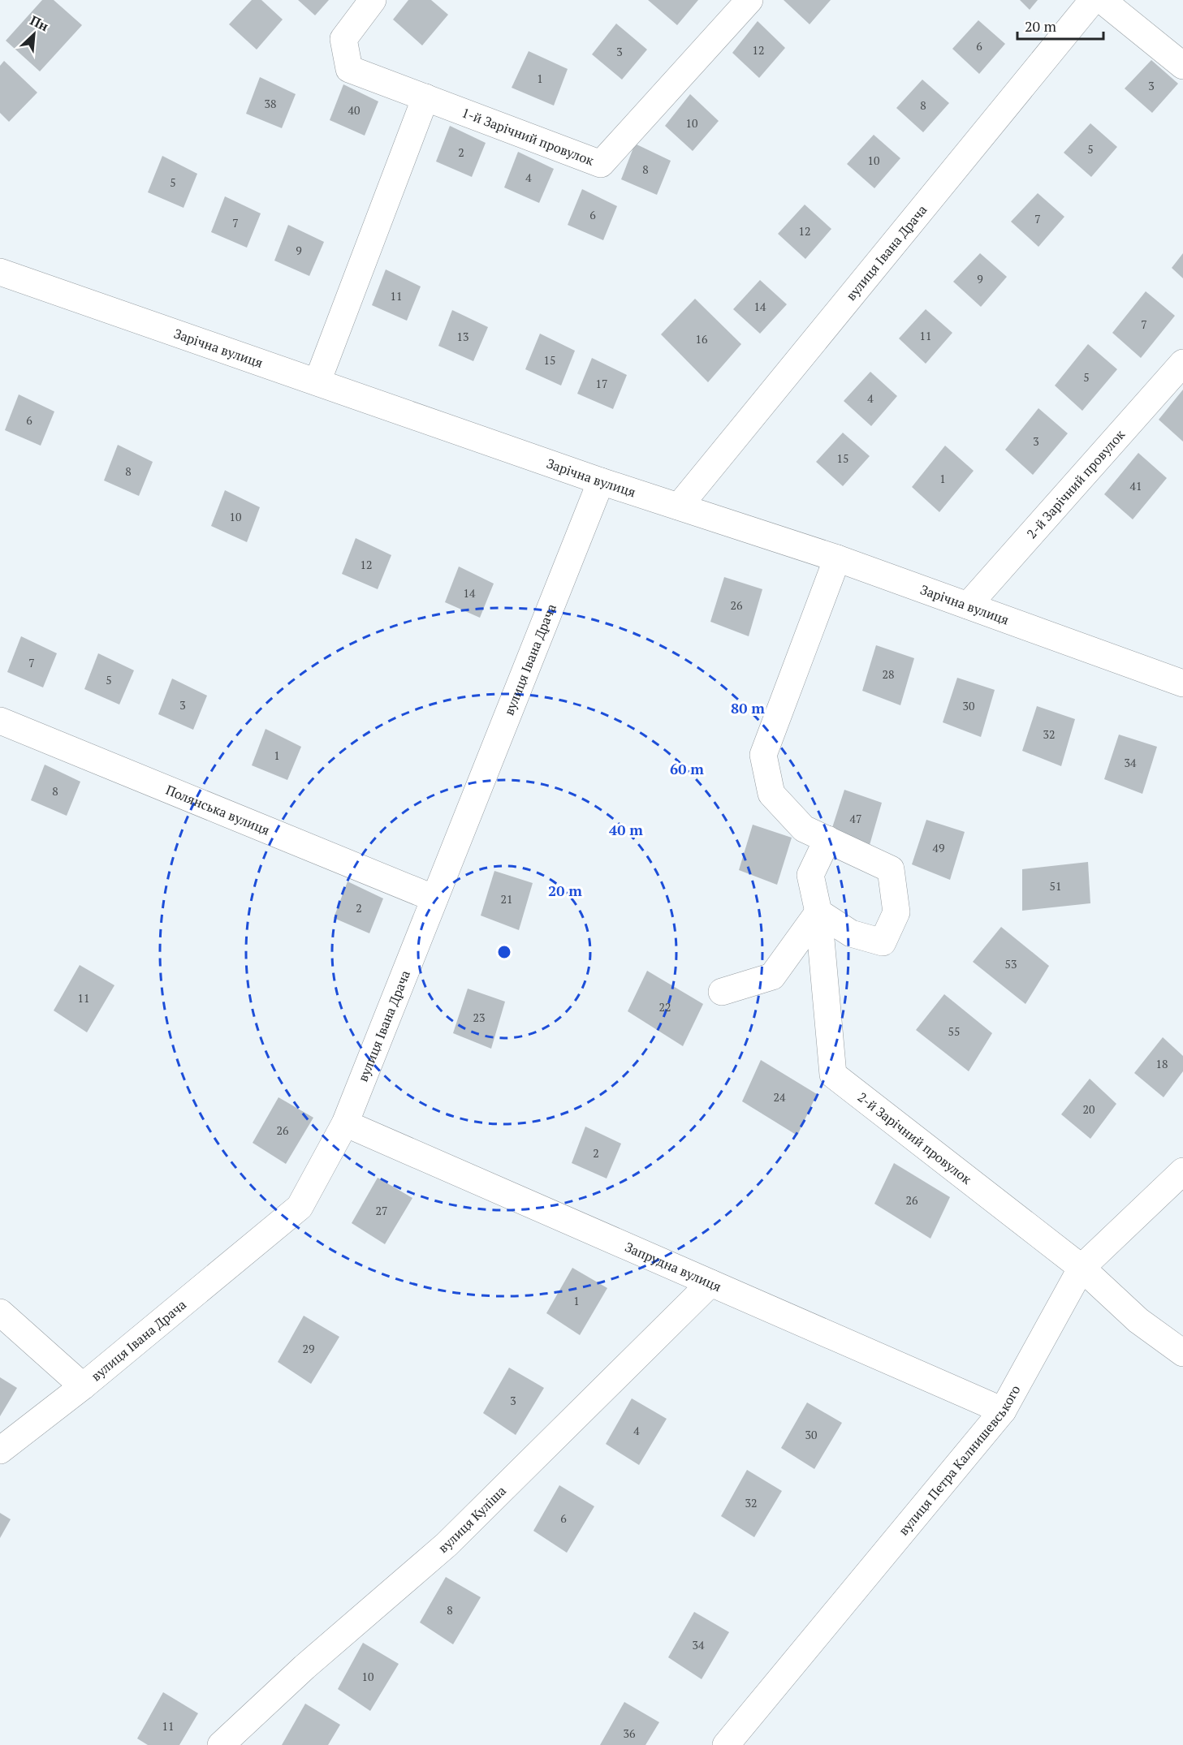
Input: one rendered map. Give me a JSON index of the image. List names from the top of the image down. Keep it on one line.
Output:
{"streets":{"street":["1-й Зарічний провулок","вулиця Івана Драча","Зарічна вулиця","2-й Зарічний провулок","Полянська вулиця","Запрудна вулиця","вулиця Петра Калнишевського","вулиця Куліша"]},"crossings":[["вулиця Івана Драча","Зарічна вулиця"],["вулиця Івана Драча","Полянська вулиця"],["вулиця Івана Драча","Запрудна вулиця"],["Зарічна вулиця","2-й Зарічний провулок"],["2-й Зарічний провулок","вулиця Петра Калнишевського"],["Запрудна вулиця","вулиця Петра Калнишевського"],["Запрудна вулиця","вулиця Куліша"]],"house_numbers":["6","12","3","1","3","38","8","40","10","5","2","10","8","4","5","6","7","7","12","9","9","11","14","7","11","13","16","15","5","17","4","6","3","15","8","1","41","10","12","14","26","7","28","5","3","30","32","1","34","8","47","49","51","21","2","53","11","22","23","55","18","24","20","26","2","26","27","1","29","3","4","30","32","6","8","34","10","11","36"],"scale_bar":"20 m","north":"top right","rings":["80 m","60 m","40 m","20 m"]}
